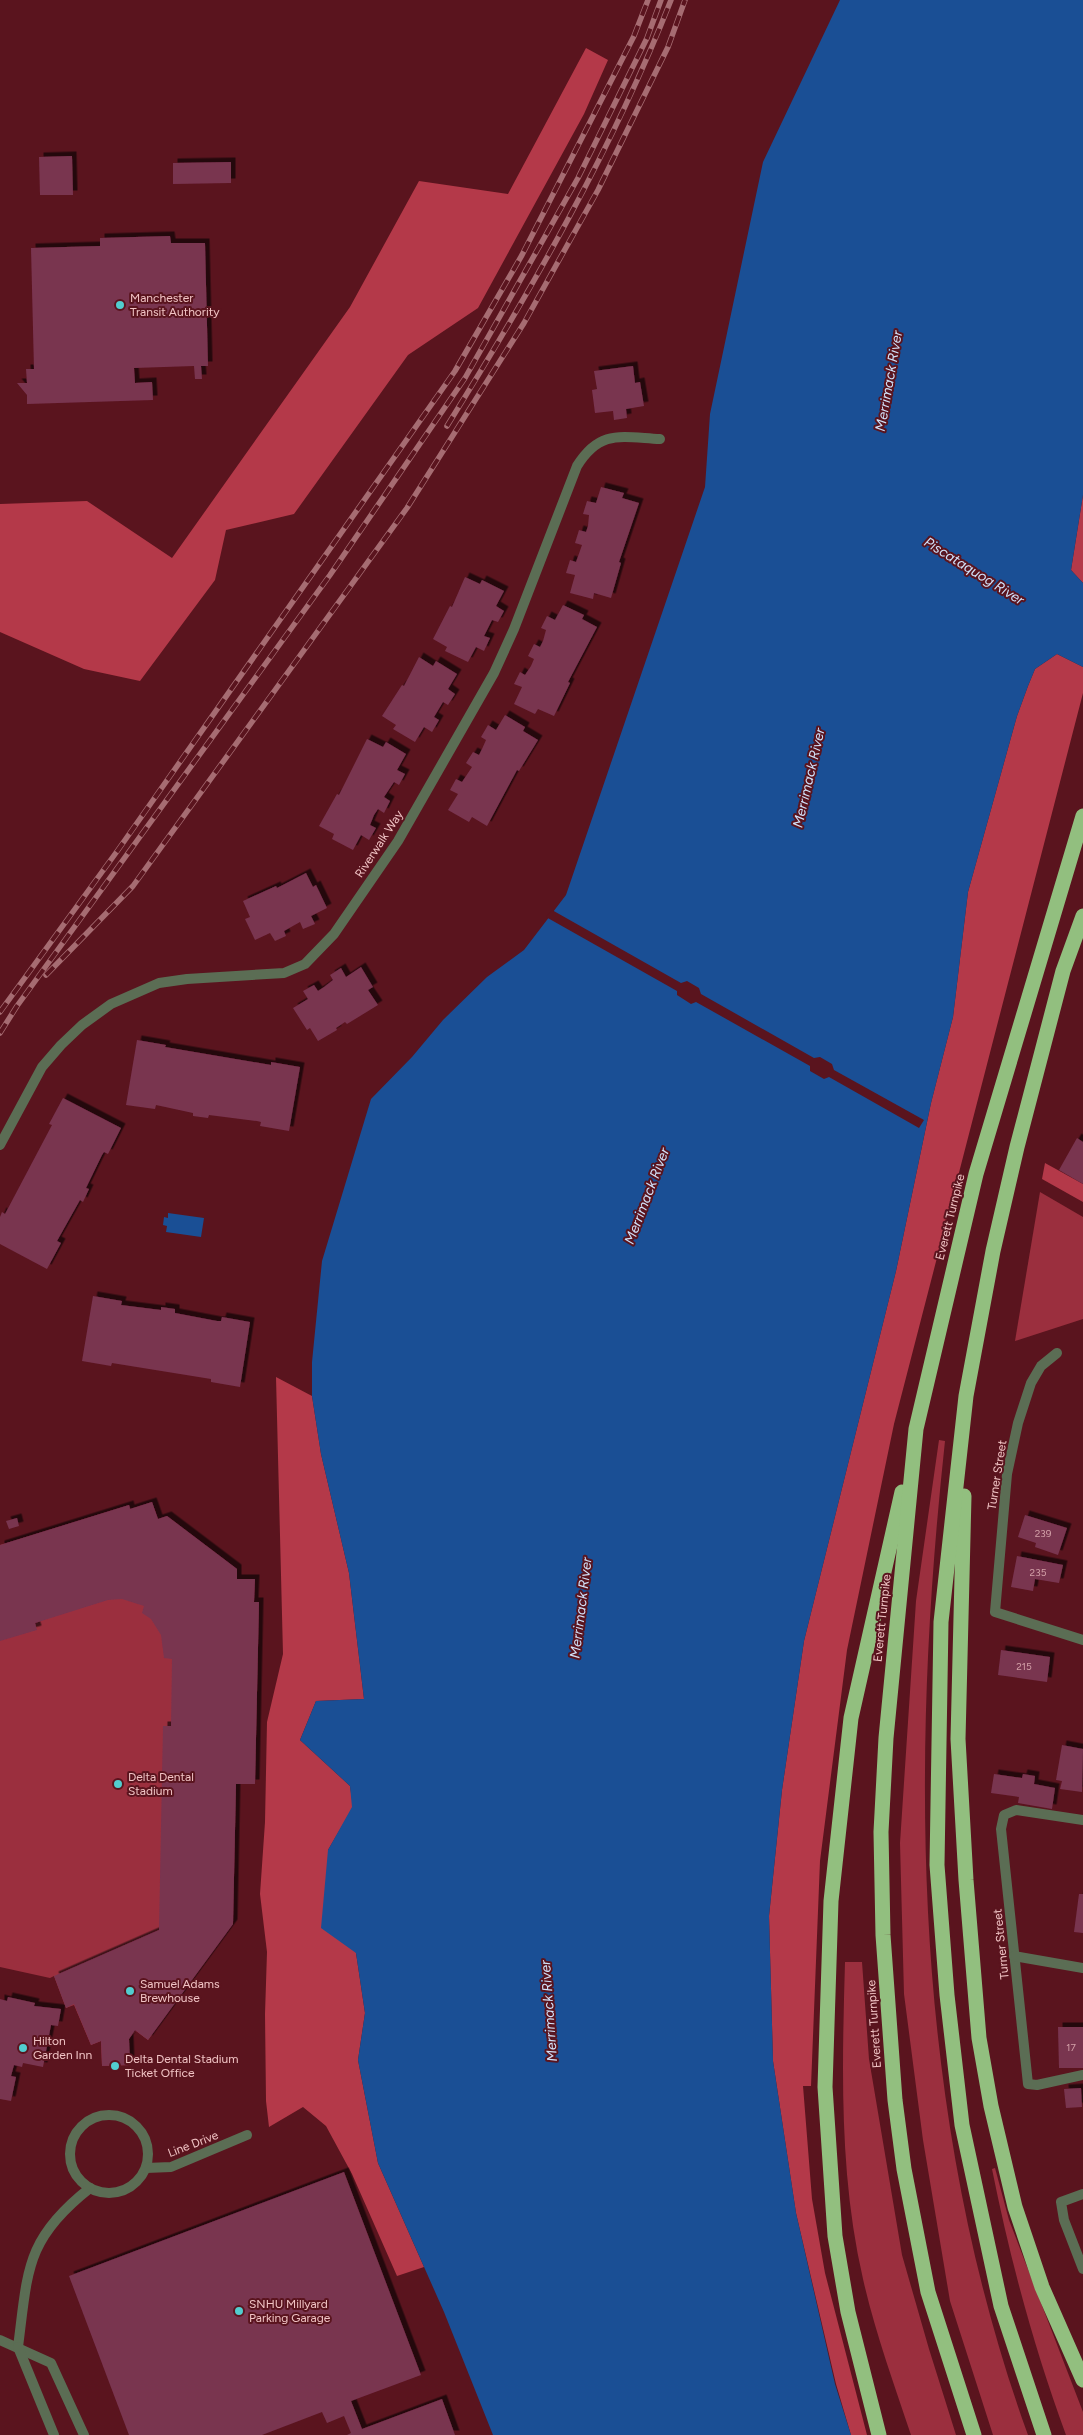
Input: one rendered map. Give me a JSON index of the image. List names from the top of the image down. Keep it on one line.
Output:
{"streets":{"highway":["Everett Turnpike"],"street":["Riverwalk Way","Turner Street","Line Drive"]},"water":["Merrimack River","Piscataquog River"],"places":["Manchester Transit Authority","Delta Dental Stadium","Samuel Adams Brewhouse","Hilton Garden Inn","Delta Dental Stadium Ticket Office","SNHU Millyard Parking Garage"],"house_numbers":["239","235","215","17"]}
